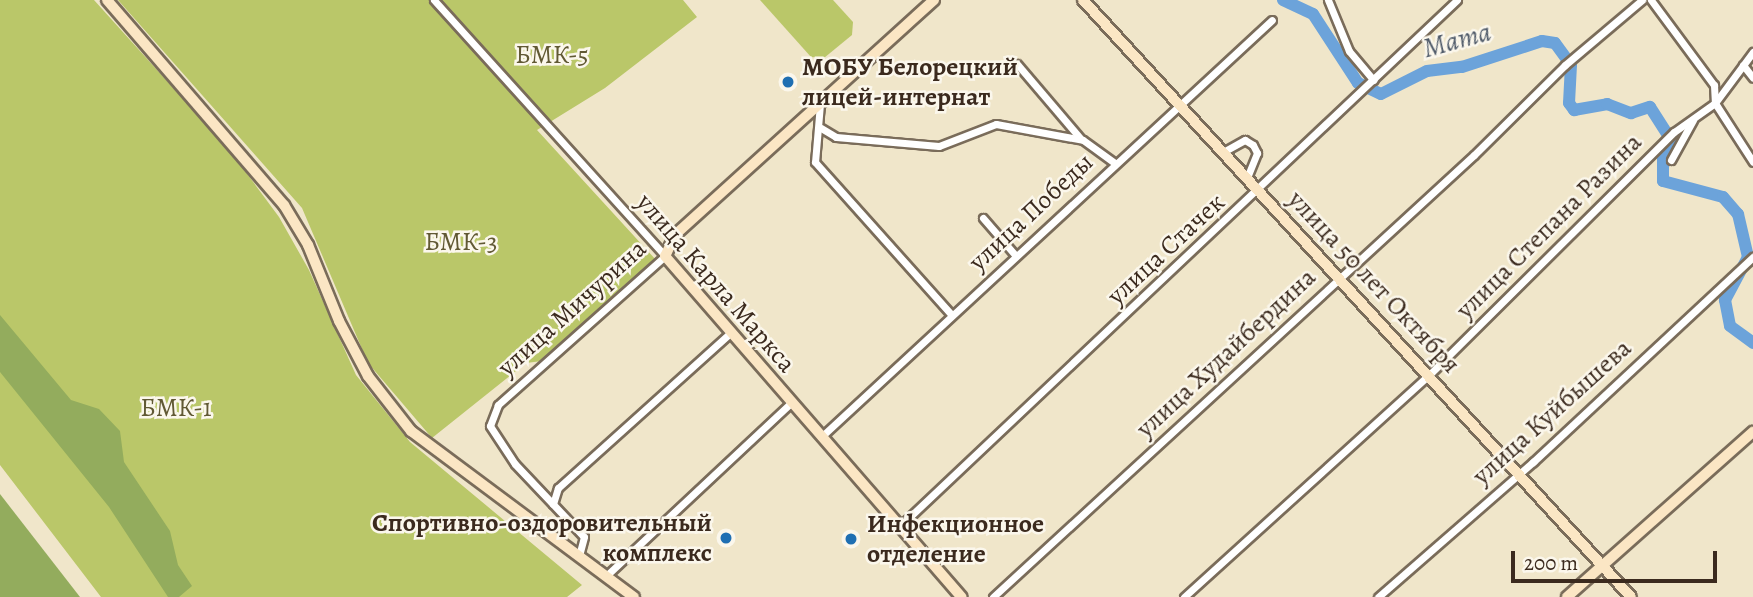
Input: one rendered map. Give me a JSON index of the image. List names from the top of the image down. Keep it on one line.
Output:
{"streets":{"street":["улица Победы","улица Степана Разина","улица Стачек","улица 50 лет Октября","улица Карла Маркса","улица Мичурина","улица Худайбердина","улица Куйбышева"]},"crossings":[["улица Победы","улица 50 лет Октября"],["улица Победы","улица Карла Маркса"],["улица Степана Разина","улица 50 лет Октября"],["улица Стачек","улица 50 лет Октября"],["улица Стачек","улица Карла Маркса"],["улица 50 лет Октября","улица Худайбердина"],["улица 50 лет Октября","улица Куйбышева"],["улица Карла Маркса","улица Мичурина"]],"water":["Мата"],"parks":["БМК-5","БМК-3","БМК-1"],"places":["МОБУ Белорецкий лицей-интернат","Спортивно-оздоровительный комплекс","Инфекционное отделение"],"scale_bar":"200 m"}
